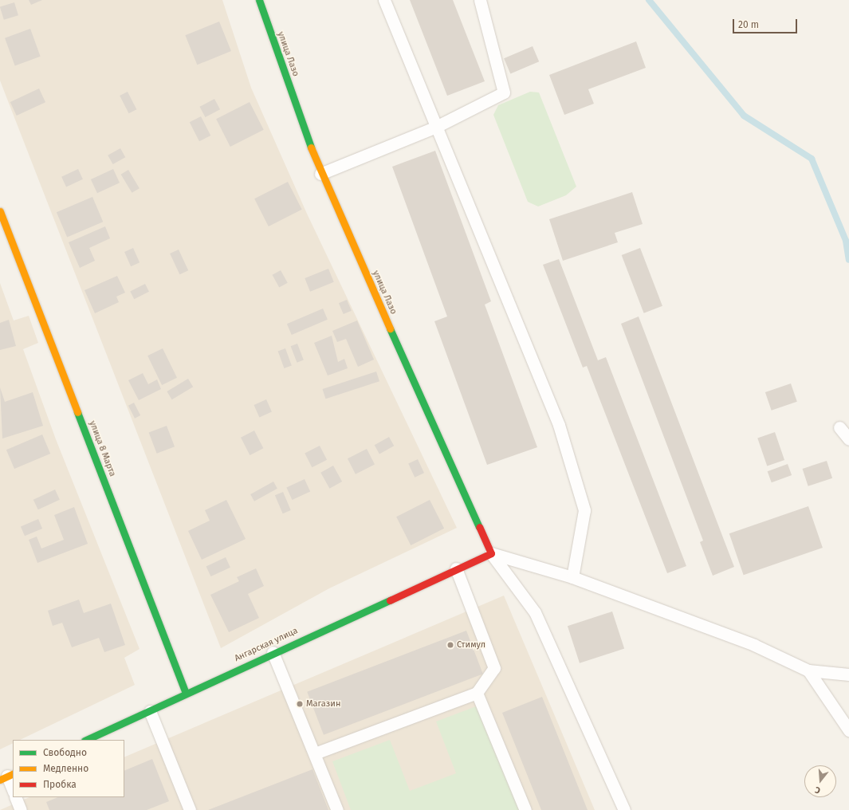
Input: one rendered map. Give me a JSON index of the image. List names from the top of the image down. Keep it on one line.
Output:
{"streets":{"street":["улица Лазо","улица 8 Марта","Ангарская улица"]},"crossings":[["улица 8 Марта","Ангарская улица"]],"places":["Стимул","Магазин"],"legend":["Свободно","Медленно","Пробка"],"scale_bar":"20 m","north":"bottom"}
